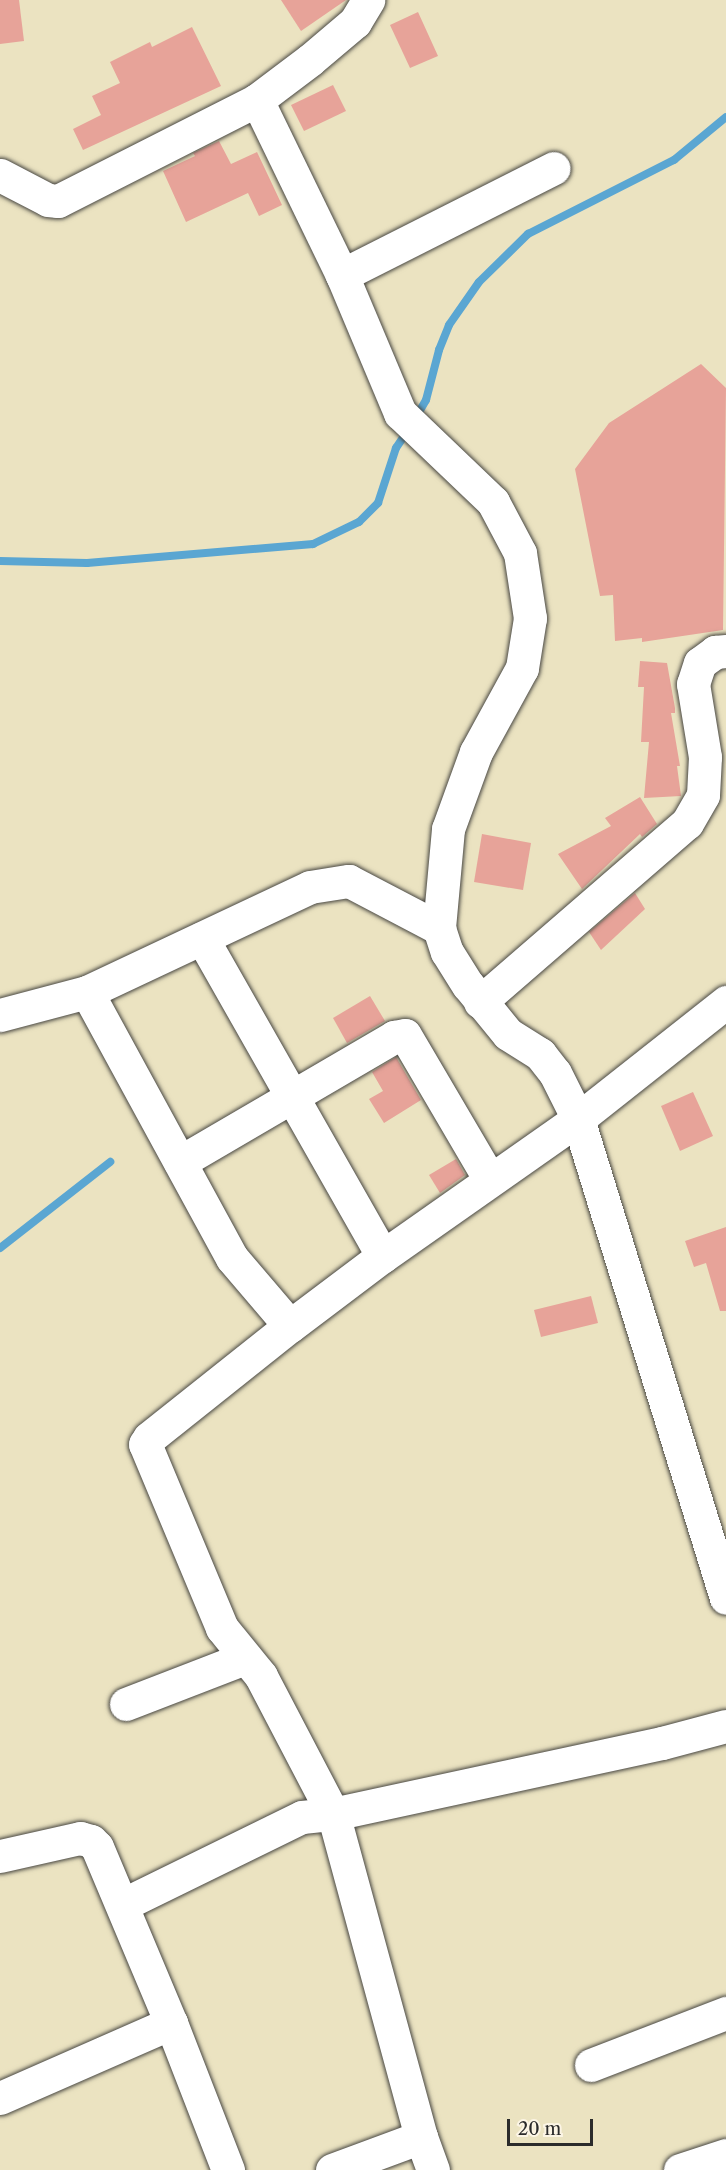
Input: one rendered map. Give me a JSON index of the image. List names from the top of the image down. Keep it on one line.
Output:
{"scale_bar":"20 m"}
